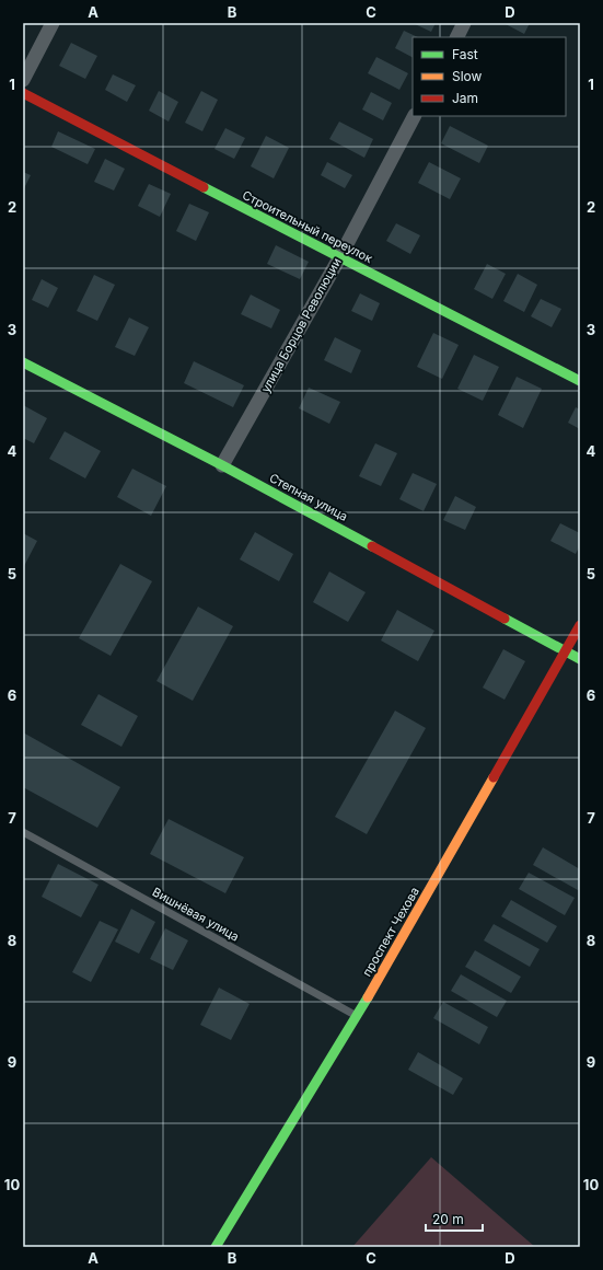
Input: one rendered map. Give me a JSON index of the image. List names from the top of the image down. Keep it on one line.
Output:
{"streets":{"street":["Строительный переулок","улица Борцов Революции","Степная улица","проспект Чехова"],"lane":["Вишнёвая улица"]},"crossings":[["Строительный переулок","улица Борцов Революции"],["улица Борцов Революции","Степная улица"],["Степная улица","проспект Чехова"],["Вишнёвая улица","проспект Чехова"]],"legend":["Fast","Slow","Jam"],"scale_bar":"20 m","grid":{"columns":["A","B","C","D"],"rows":["1","2","3","4","5","6","7","8","9","10"]}}
